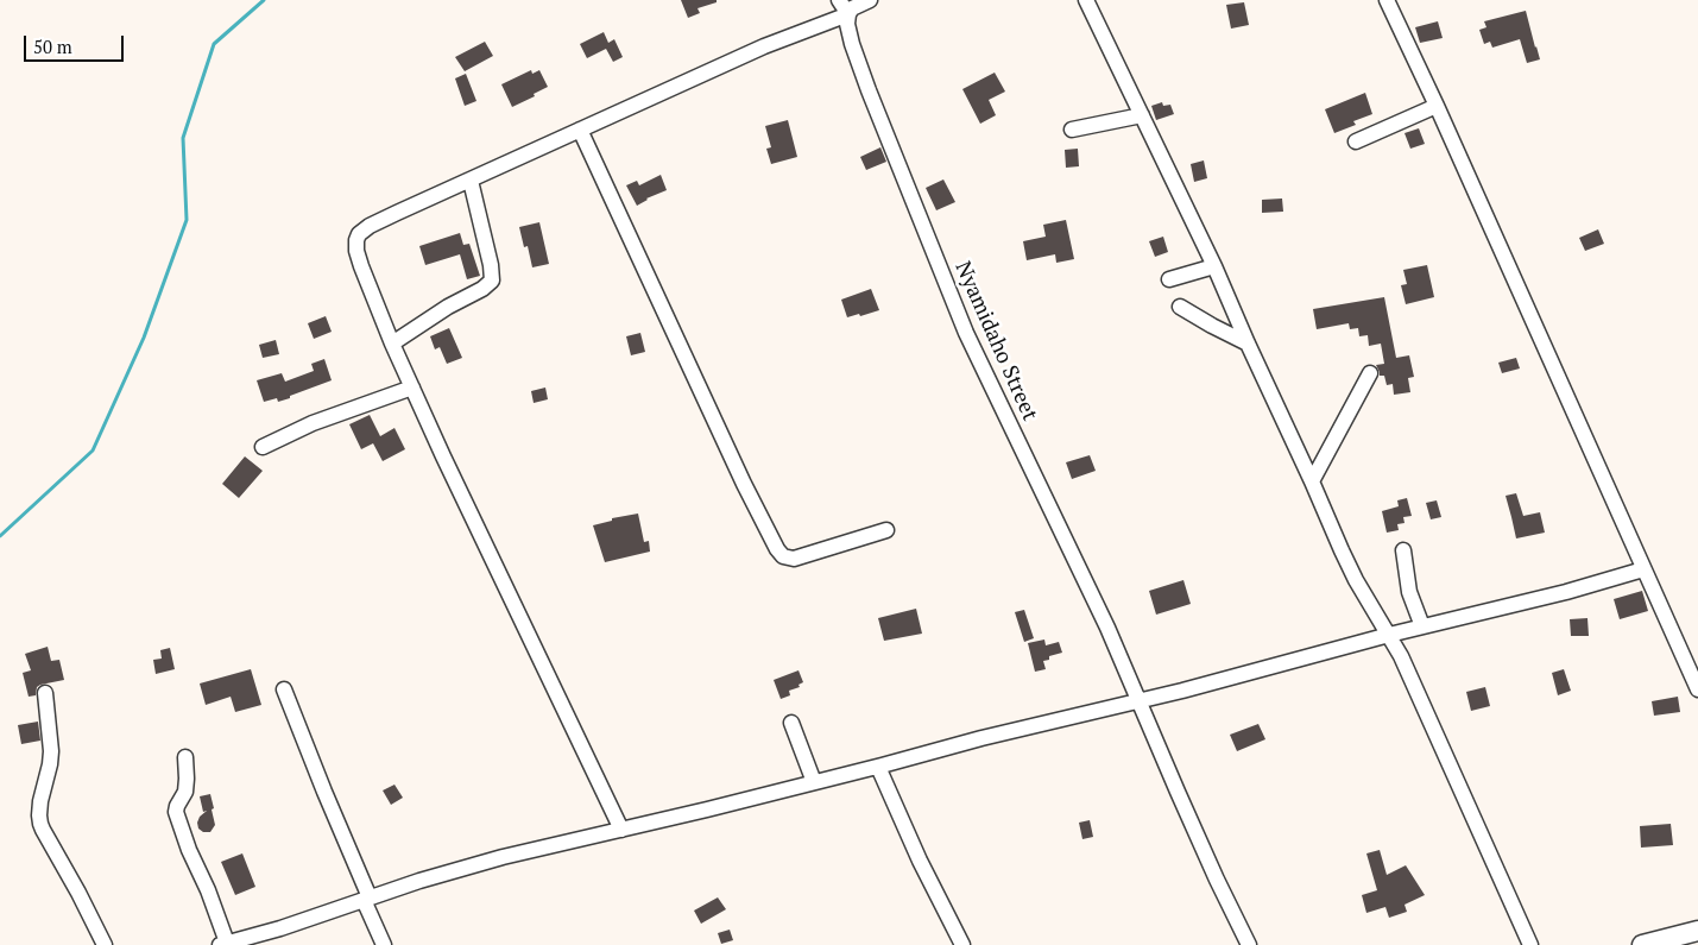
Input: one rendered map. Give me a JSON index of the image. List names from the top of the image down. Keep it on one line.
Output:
{"streets":{"street":["Nyamidaho Street"]},"scale_bar":"50 m"}
